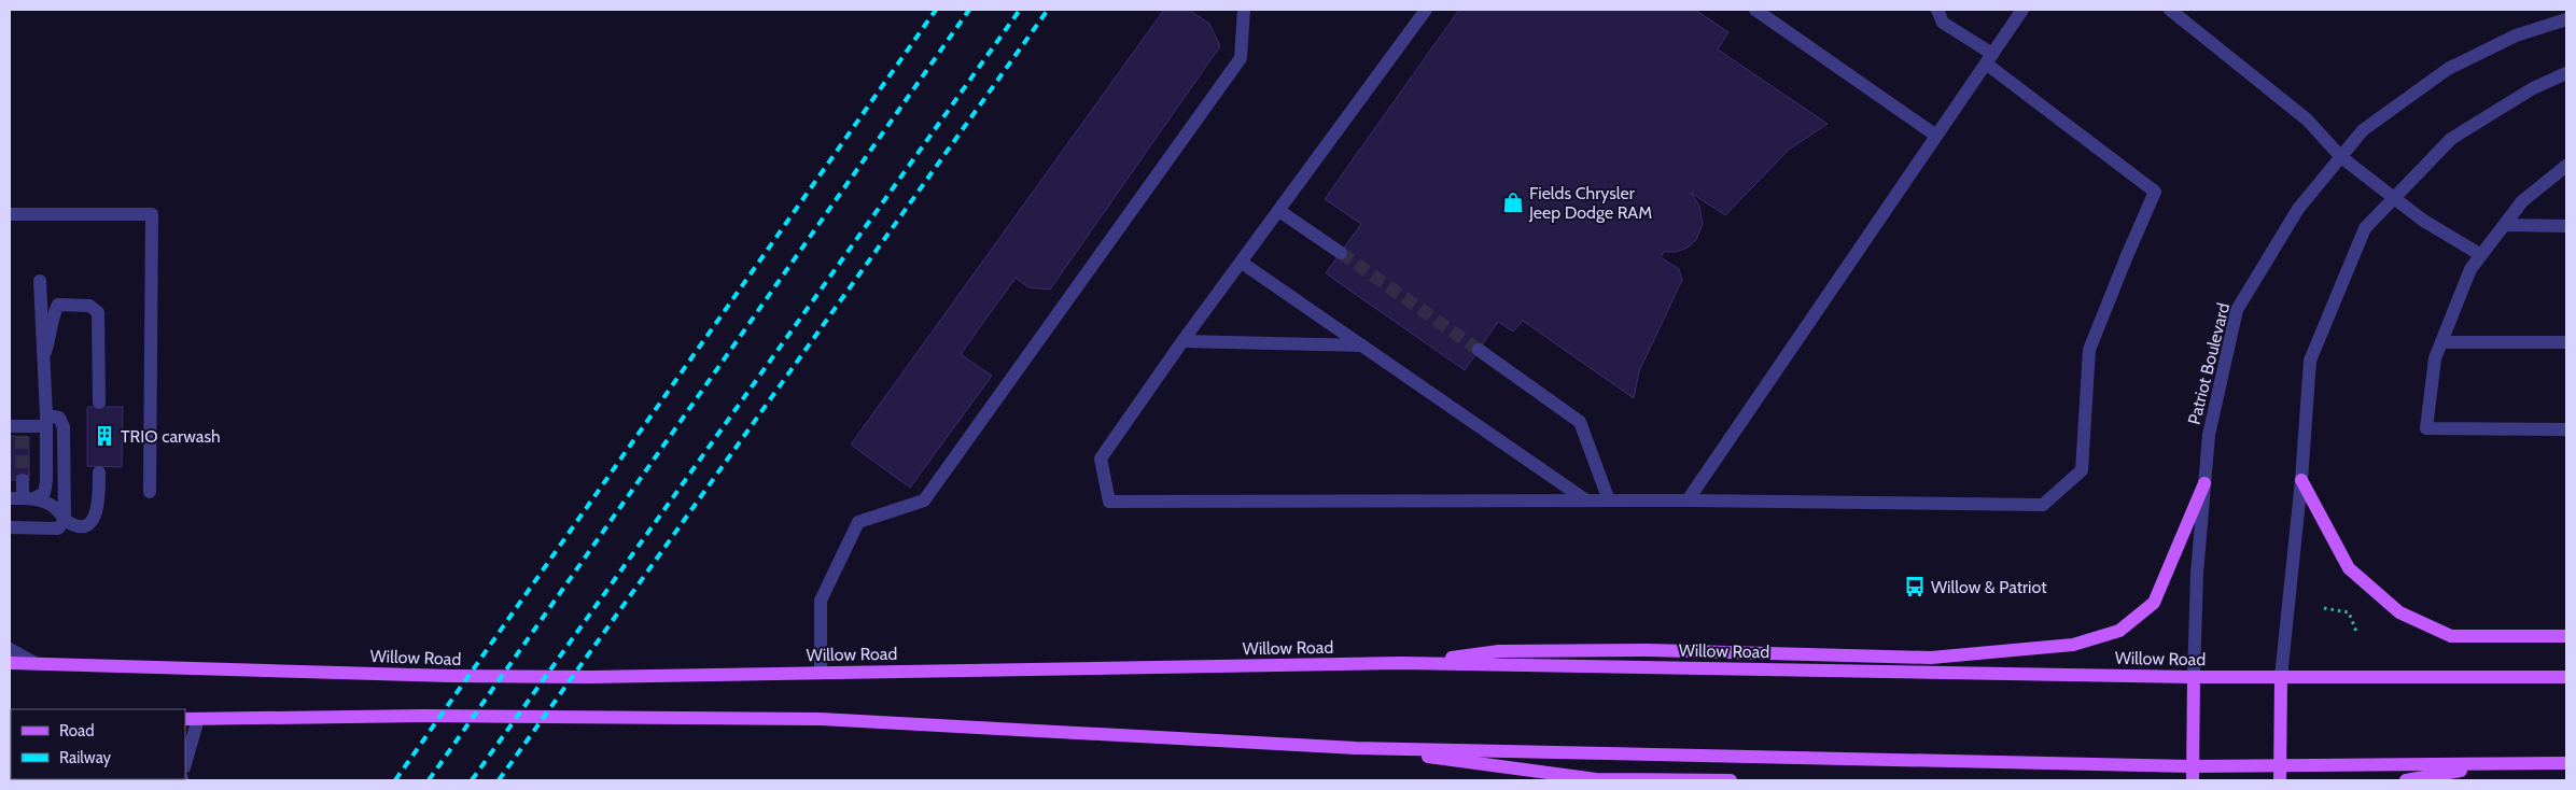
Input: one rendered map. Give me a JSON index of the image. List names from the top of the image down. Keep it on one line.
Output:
{"streets":{"main road":["Patriot Boulevard","Willow Road"]},"crossings":[["Patriot Boulevard","Willow Road"]],"places":{"shop":["Fields Chrysler Jeep Dodge RAM"],"building":["TRIO carwash"],"bus stop":["Willow & Patriot"]},"legend":["Road","Railway"]}
